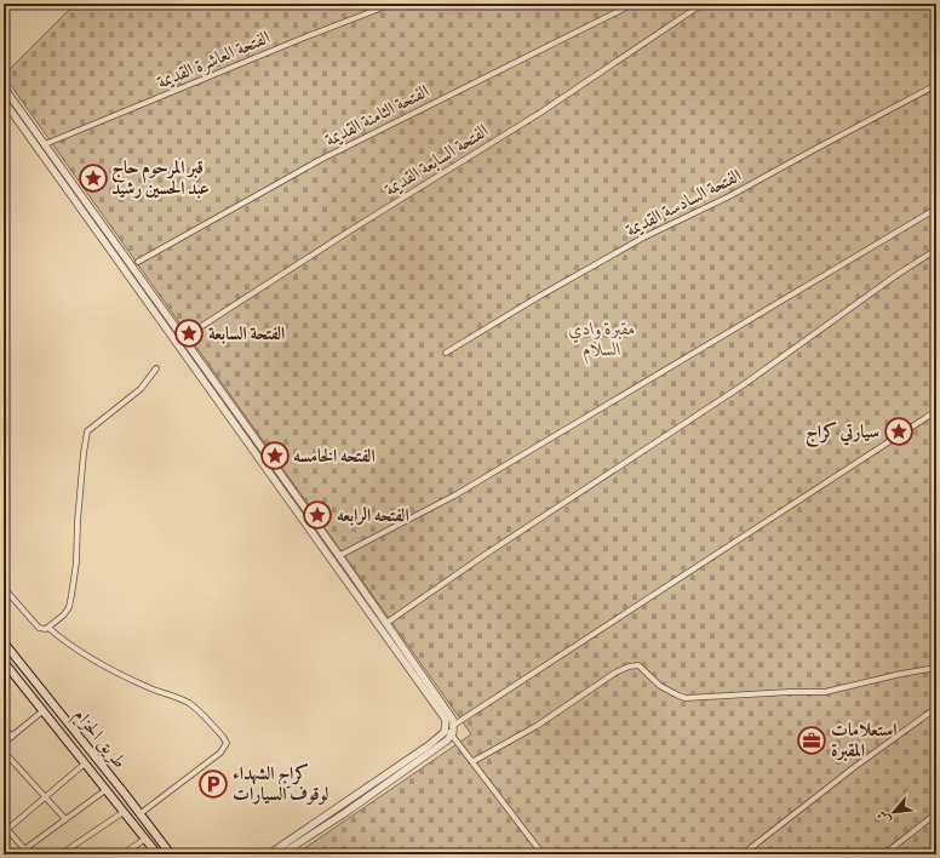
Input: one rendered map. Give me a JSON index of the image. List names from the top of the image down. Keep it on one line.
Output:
{"streets":{"main road":["طريق الحزام"],"street":["الفتحة العاشرة القديمة","الفتحة الثامنة القديمة","الفتحة السابعة القديمة","الفتحة السادسة القديمة"]},"parks":["مقبرة وادي السلام"],"places":{"place":["قبر المرحوم حاج عبد الحسين رشيد","الفتحة السابعة","سيارتي كراج","الفتحه الخامسه","الفتحه الرابعه"],"office":["استعلامات المقبرة"],"parking":["كراج الشهداء لوقوف السيارات"]},"north":"bottom left"}
